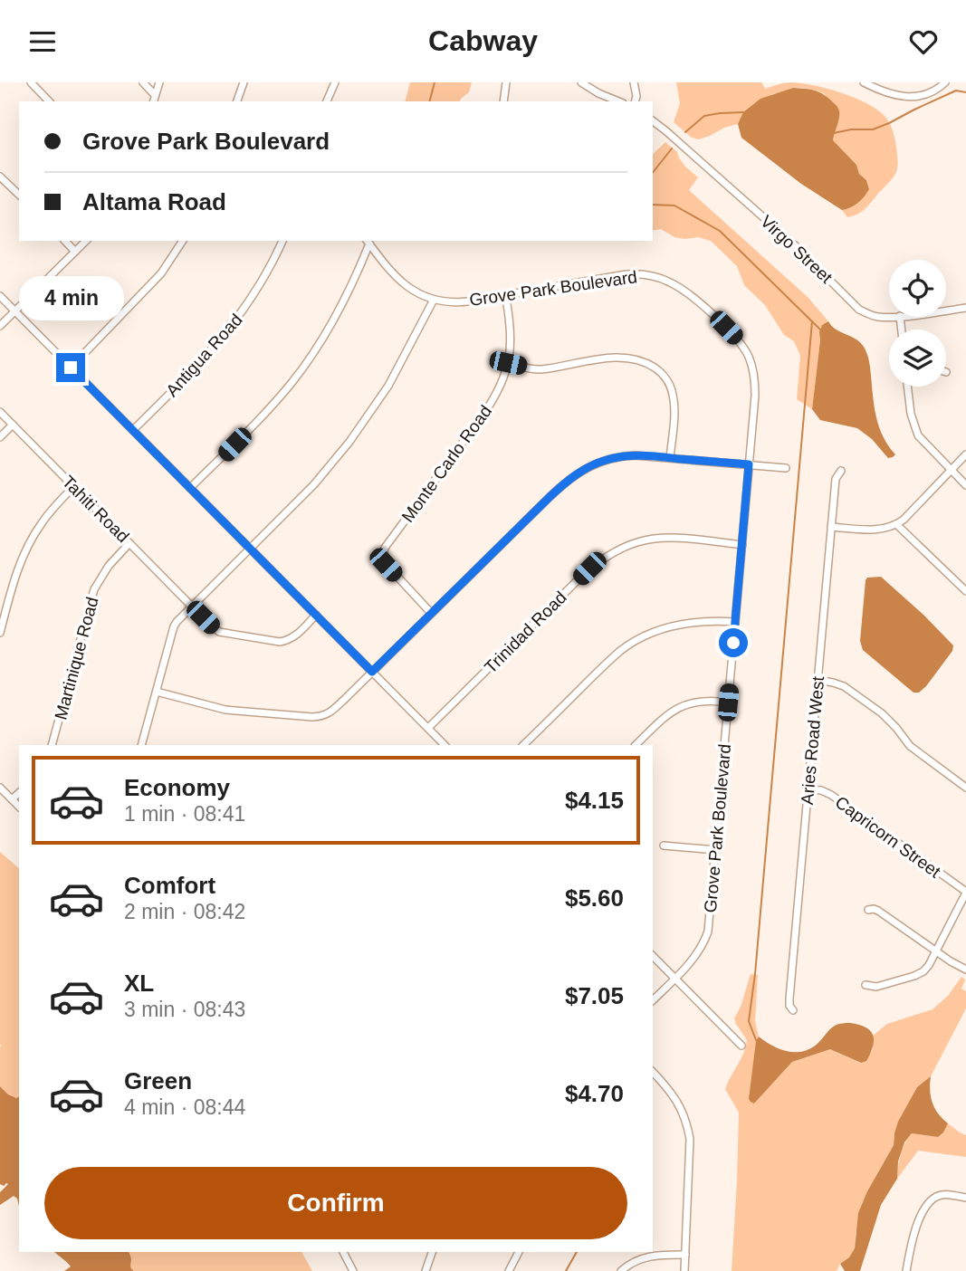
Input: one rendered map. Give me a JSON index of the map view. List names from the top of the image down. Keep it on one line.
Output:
{"streets":{"street":["Virgo Street","Grove Park Boulevard","Antigua Road","Monte Carlo Road","Tahiti Road","Trinidad Road","Martinique Road","Aries Road West","Capricorn Street"]},"crossings":[["Grove Park Boulevard","Monte Carlo Road"],["Grove Park Boulevard","Trinidad Road"],["Tahiti Road","Martinique Road"],["Aries Road West","Capricorn Street"]],"page":{"header":"Cabway","banner":["Grove Park Boulevard","Altama Road"],"bubble":"4 min","list":[{"name":"Economy","note":"1 min · 08:41","value":"$4.15"},{"name":"Comfort","note":"2 min · 08:42","value":"$5.60"},{"name":"XL","note":"3 min · 08:43","value":"$7.05"},{"name":"Green","note":"4 min · 08:44","value":"$4.70"}],"buttons":"Confirm"}}
